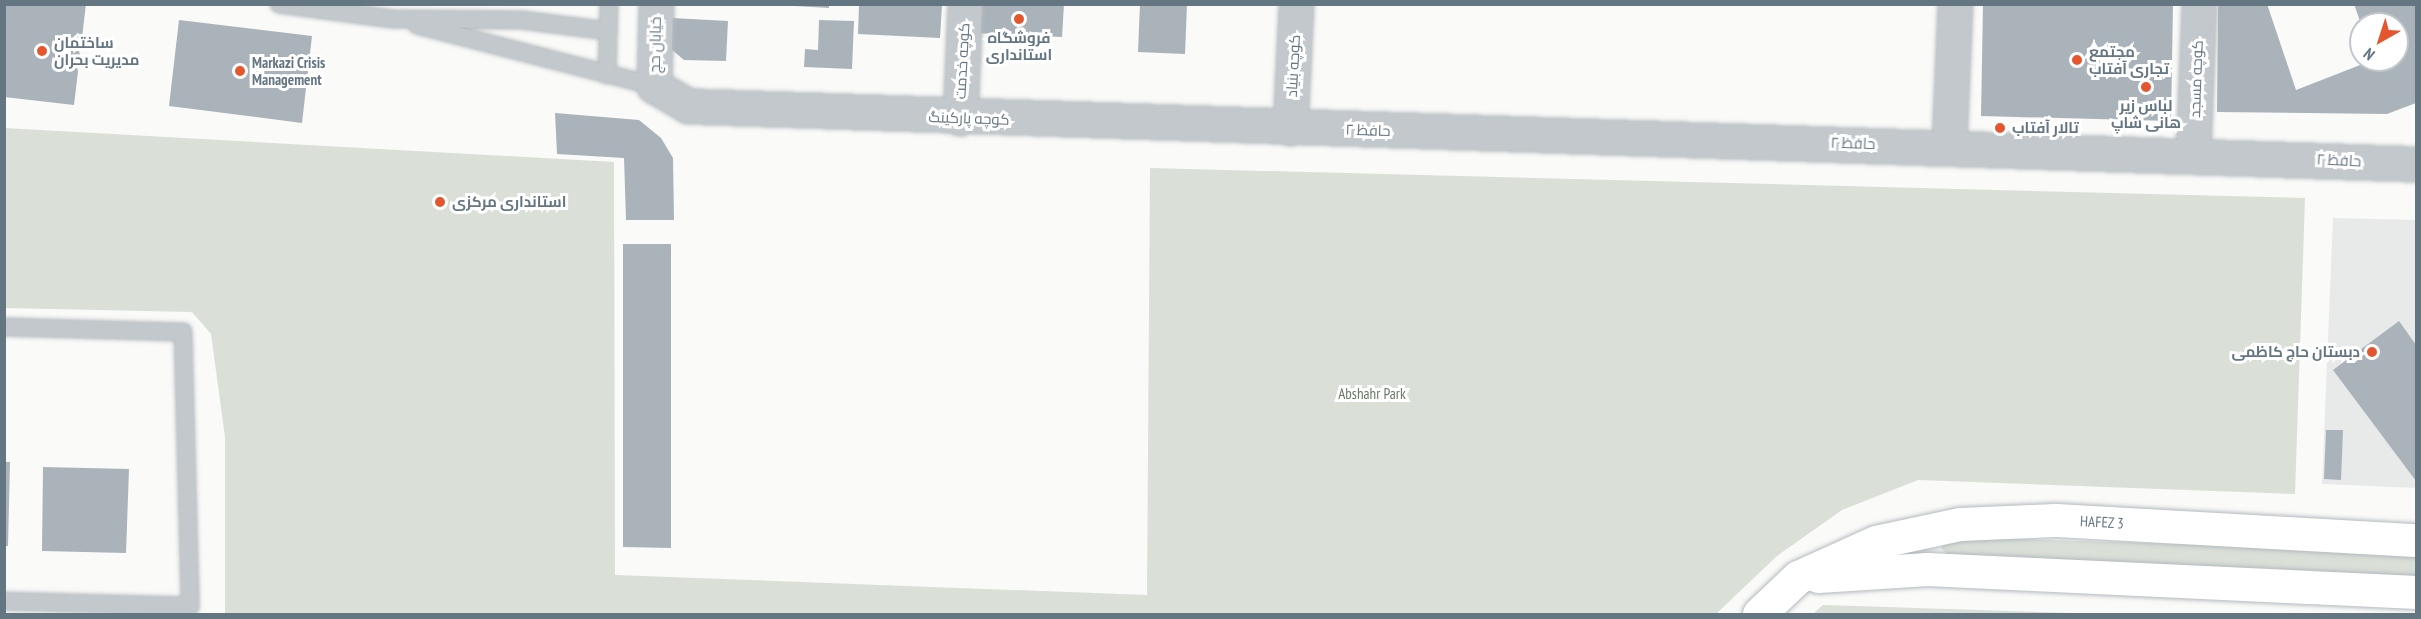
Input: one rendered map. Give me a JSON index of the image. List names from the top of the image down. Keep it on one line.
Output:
{"streets":{"street":["خیابان حج","کوچه خدمت","کوچه بنیاد","کوچه مسجد","کوچه پارکینگ","حافظ ۲","HAFEZ 3"]},"crossings":[["خیابان حج","کوچه پارکینگ"],["کوچه خدمت","کوچه پارکینگ"],["کوچه بنیاد","کوچه پارکینگ"],["کوچه بنیاد","حافظ ۲"],["کوچه مسجد","حافظ ۲"],["کوچه پارکینگ","حافظ ۲"]],"parks":["Abshahr Park"],"places":["فروشگاه استانداری","ساختمان مدیریت بحران","مجتمع تجاری آفتاب","Markazi Crisis Management","لباس زیر هانی شاپ","تالار آفتاب","استانداری مرکزی","دبستان حاج کاظمی"],"north":"bottom left"}
